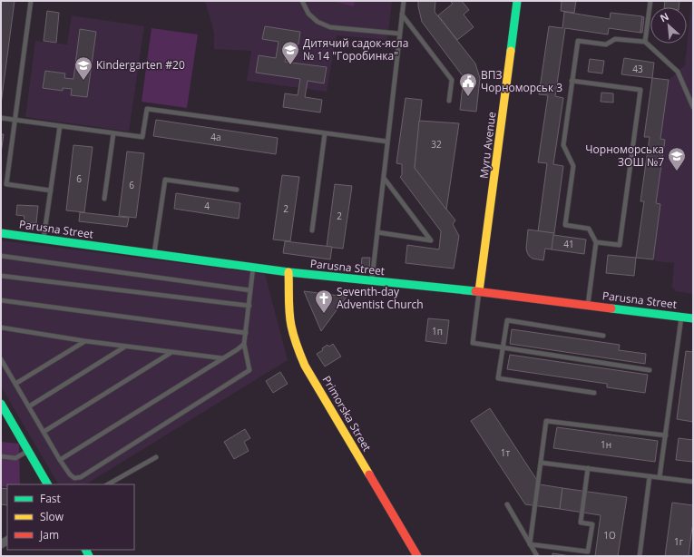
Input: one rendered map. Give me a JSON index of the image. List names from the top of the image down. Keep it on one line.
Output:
{"streets":{"street":["Myru Avenue","Parusna Street","Primorska Street"]},"crossings":[["Myru Avenue","Parusna Street"],["Parusna Street","Primorska Street"]],"places":{"school or university":["Дитячий садок-ясла № 14 \"Горобинка\"","Kindergarten #20","Чорноморська ЗОШ №7"],"public building":["ВПЗ Чорноморськ 3"],"church":["Seventh-day Adventist Church"]},"house_numbers":["43","4а","32","6","6","4","2","2","41","1п","1н","1т","1О","1г"],"legend":["Fast","Slow","Jam"],"north":"top left"}
